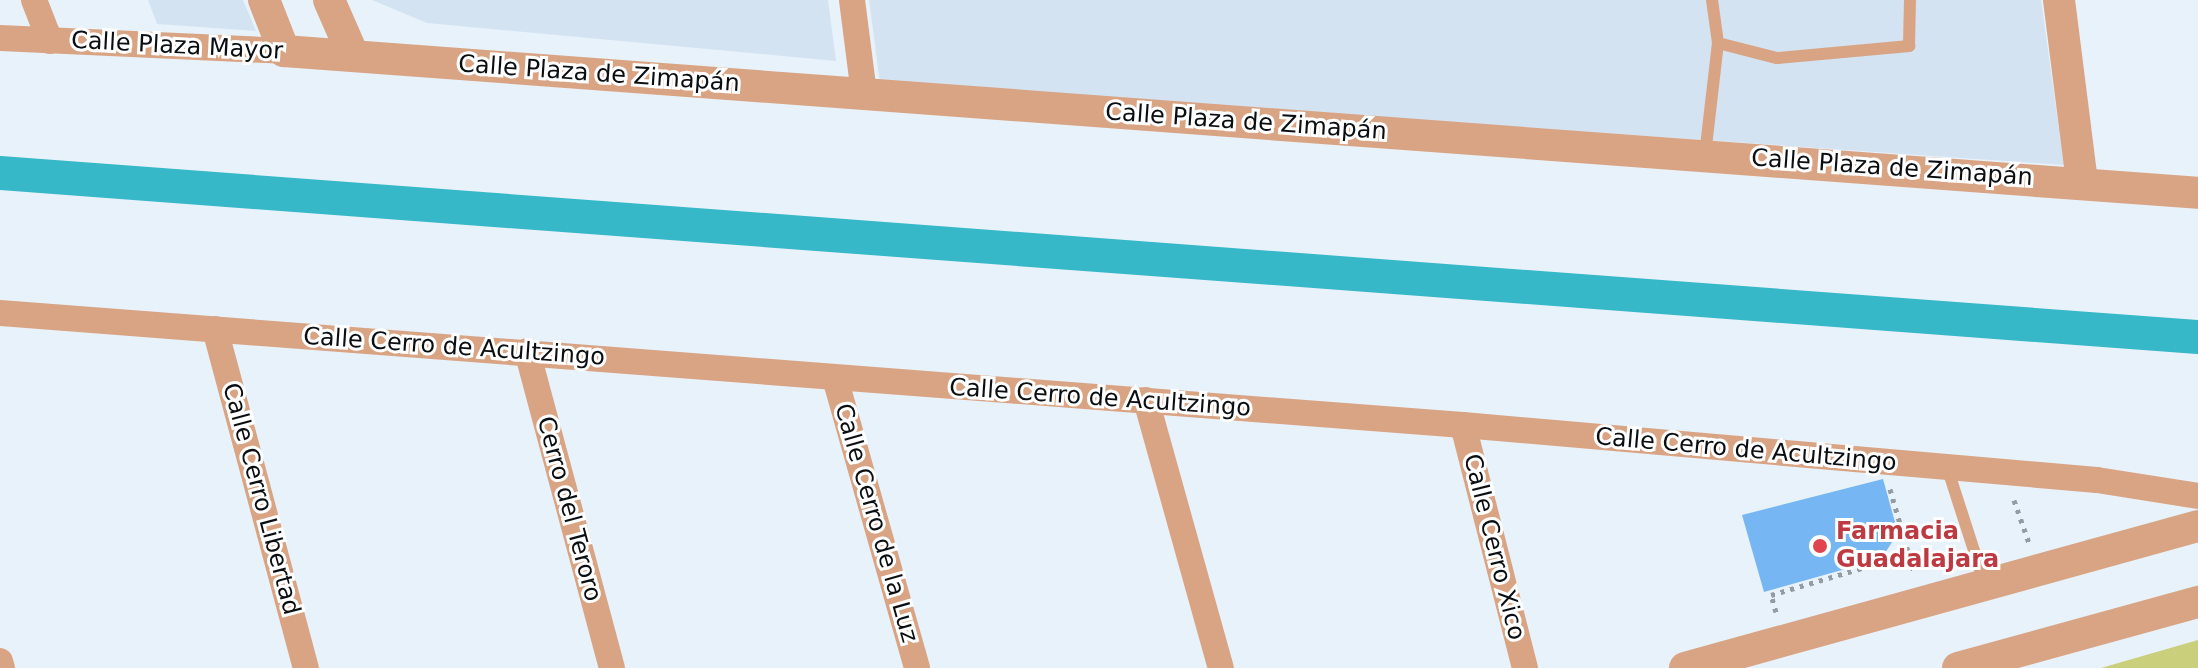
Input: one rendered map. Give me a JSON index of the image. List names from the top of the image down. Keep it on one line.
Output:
{"streets":{"street":["Calle Plaza Mayor","Calle Plaza de Zimapán","Calle Cerro de Acultzingo","Calle Cerro Libertad","Cerro del Teroro","Calle Cerro de la Luz","Calle Cerro Xico"]},"crossings":[["Calle Plaza Mayor","Calle Plaza de Zimapán"],["Calle Cerro de Acultzingo","Calle Cerro Libertad"],["Calle Cerro de Acultzingo","Cerro del Teroro"],["Calle Cerro de Acultzingo","Calle Cerro de la Luz"],["Calle Cerro de Acultzingo","Calle Cerro Xico"]],"places":["Farmacia Guadalajara"]}
